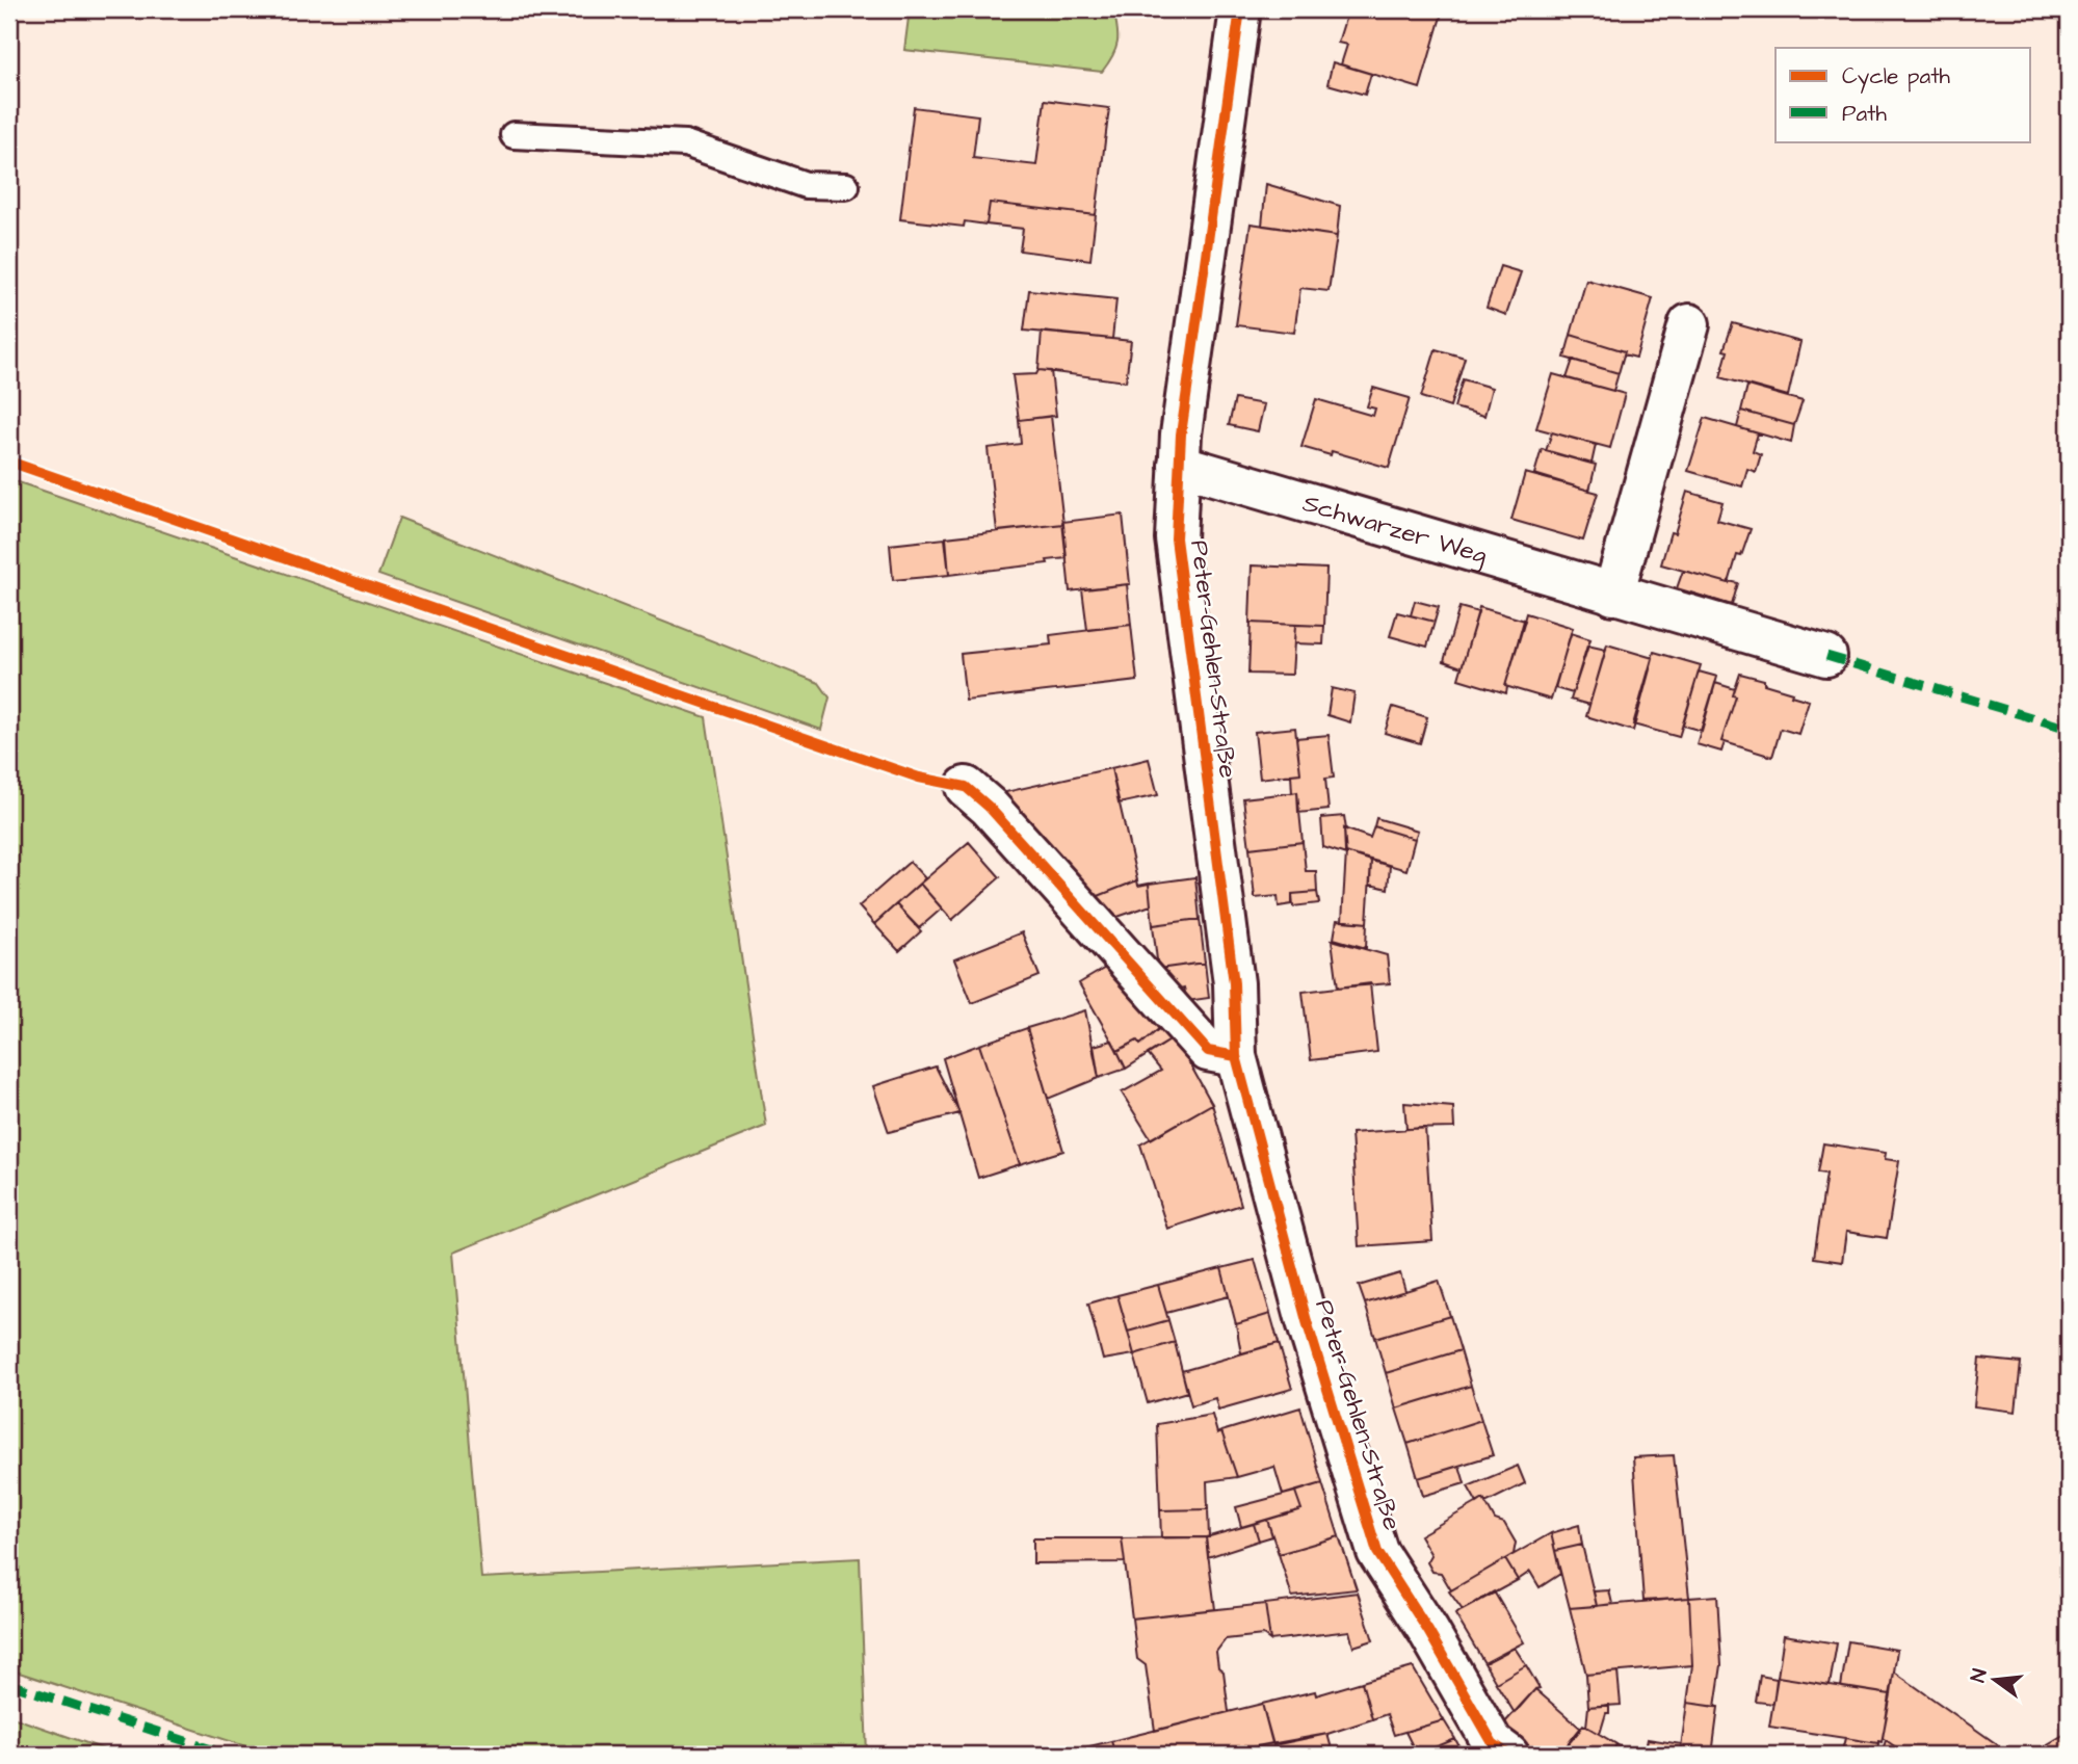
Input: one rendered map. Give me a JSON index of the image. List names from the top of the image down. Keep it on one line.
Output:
{"streets":{"street":["Schwarzer Weg","Peter-Gehlen-Straße"]},"crossings":[["Schwarzer Weg","Peter-Gehlen-Straße"]],"legend":["Cycle path","Path"],"north":"left"}
